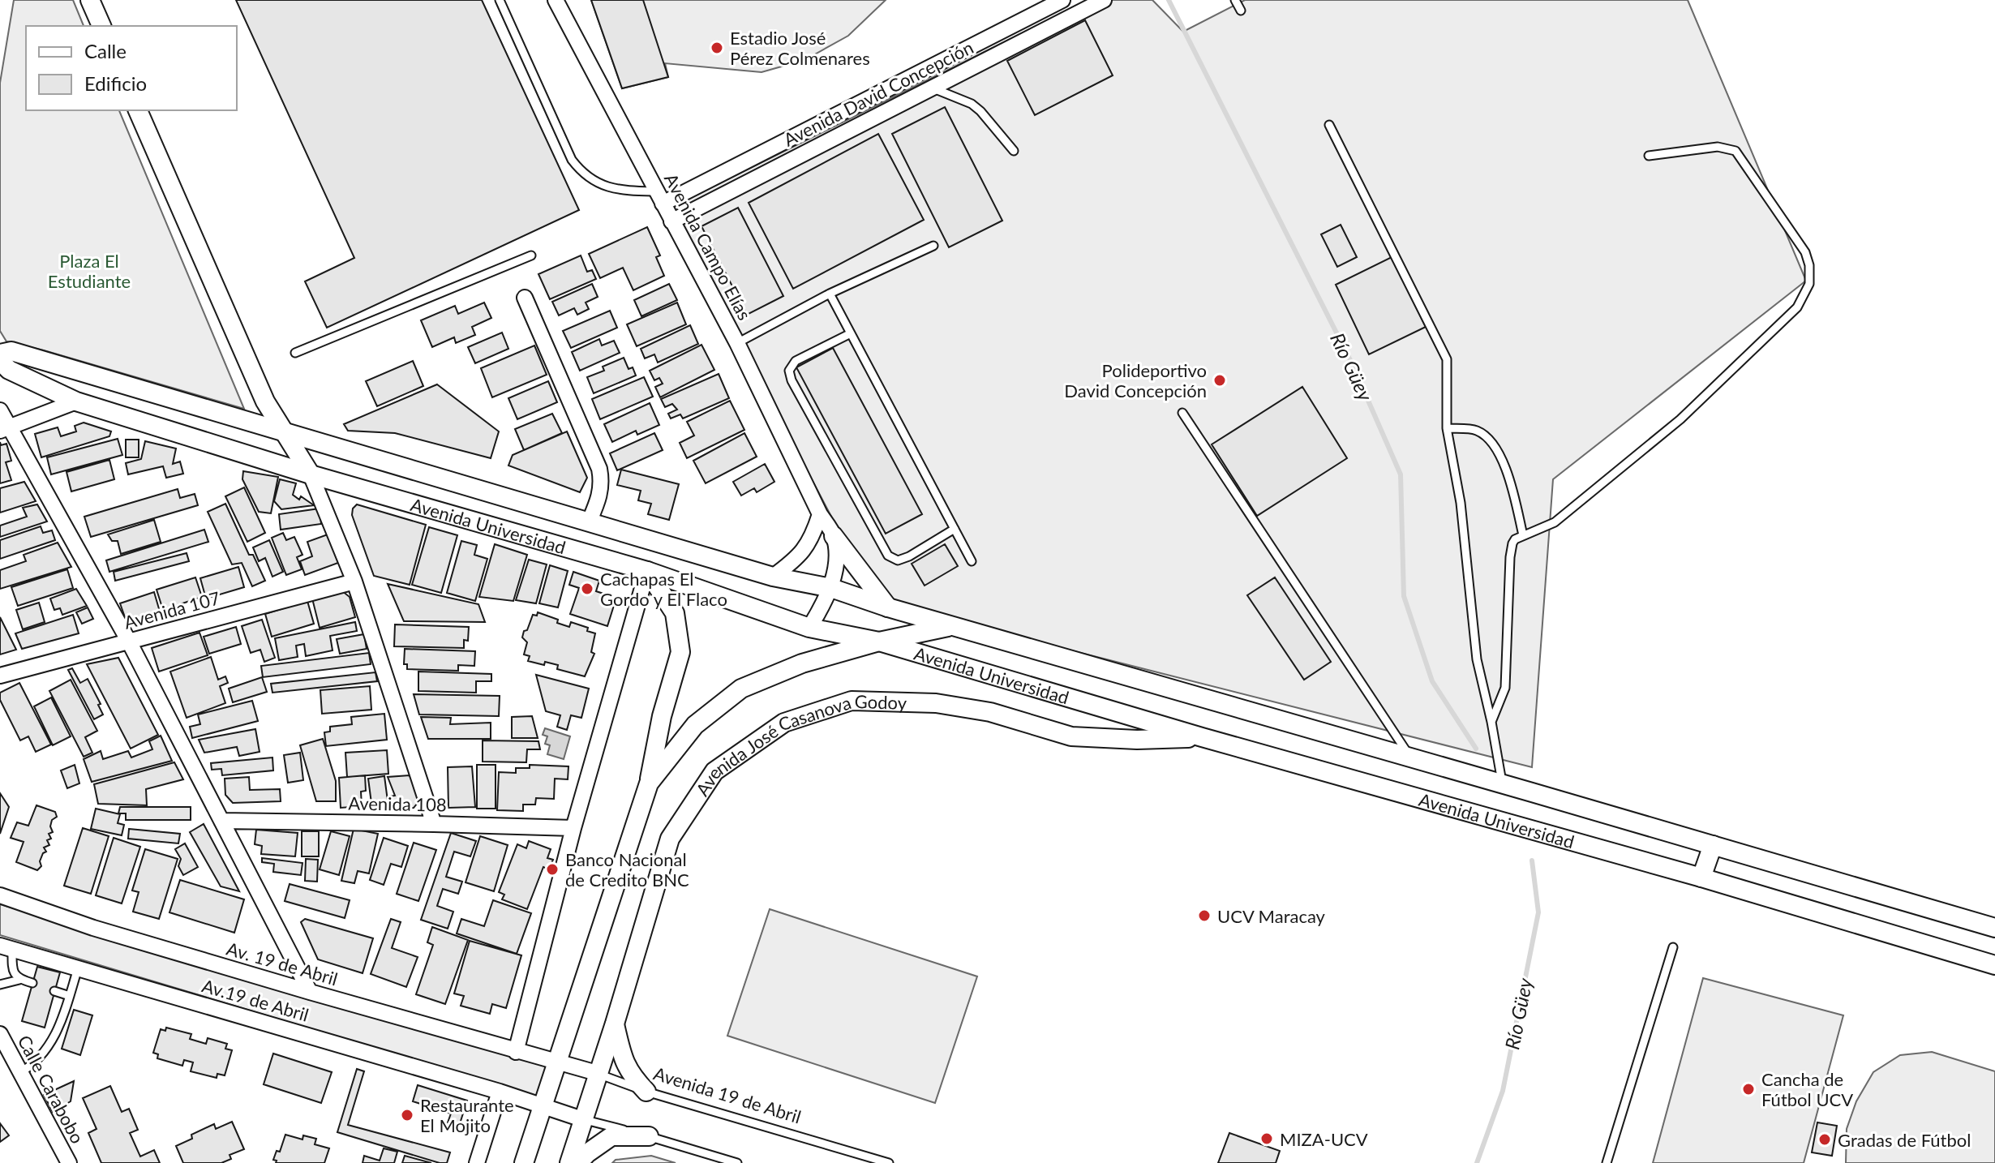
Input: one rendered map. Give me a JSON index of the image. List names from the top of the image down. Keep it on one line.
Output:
{"streets":{"street":["Avenida David Concepción","Avenida Campo Elías","Avenida Universidad","Avenida 107","Avenida José Casanova Godoy","Avenida 108","Av. 19 de Abril","Av.19 de Abril","Calle Carabobo","Avenida 19 de Abril"]},"crossings":[["Avenida David Concepción","Avenida Campo Elías"],["Avenida Universidad","Avenida José Casanova Godoy"],["Avenida José Casanova Godoy","Avenida 19 de Abril"],["Av. 19 de Abril","Avenida 19 de Abril"]],"water":["Río Güey"],"parks":["Plaza El Estudiante"],"places":["Estadio José Pérez Colmenares","Polideportivo David Concepción","Cachapas El Gordo y El Flaco","Banco Nacional de Credito BNC","UCV Maracay","Cancha de Fútbol UCV","Restaurante El Mojito","MIZA-UCV","Gradas de Fútbol"],"legend":["Calle","Edificio"]}
